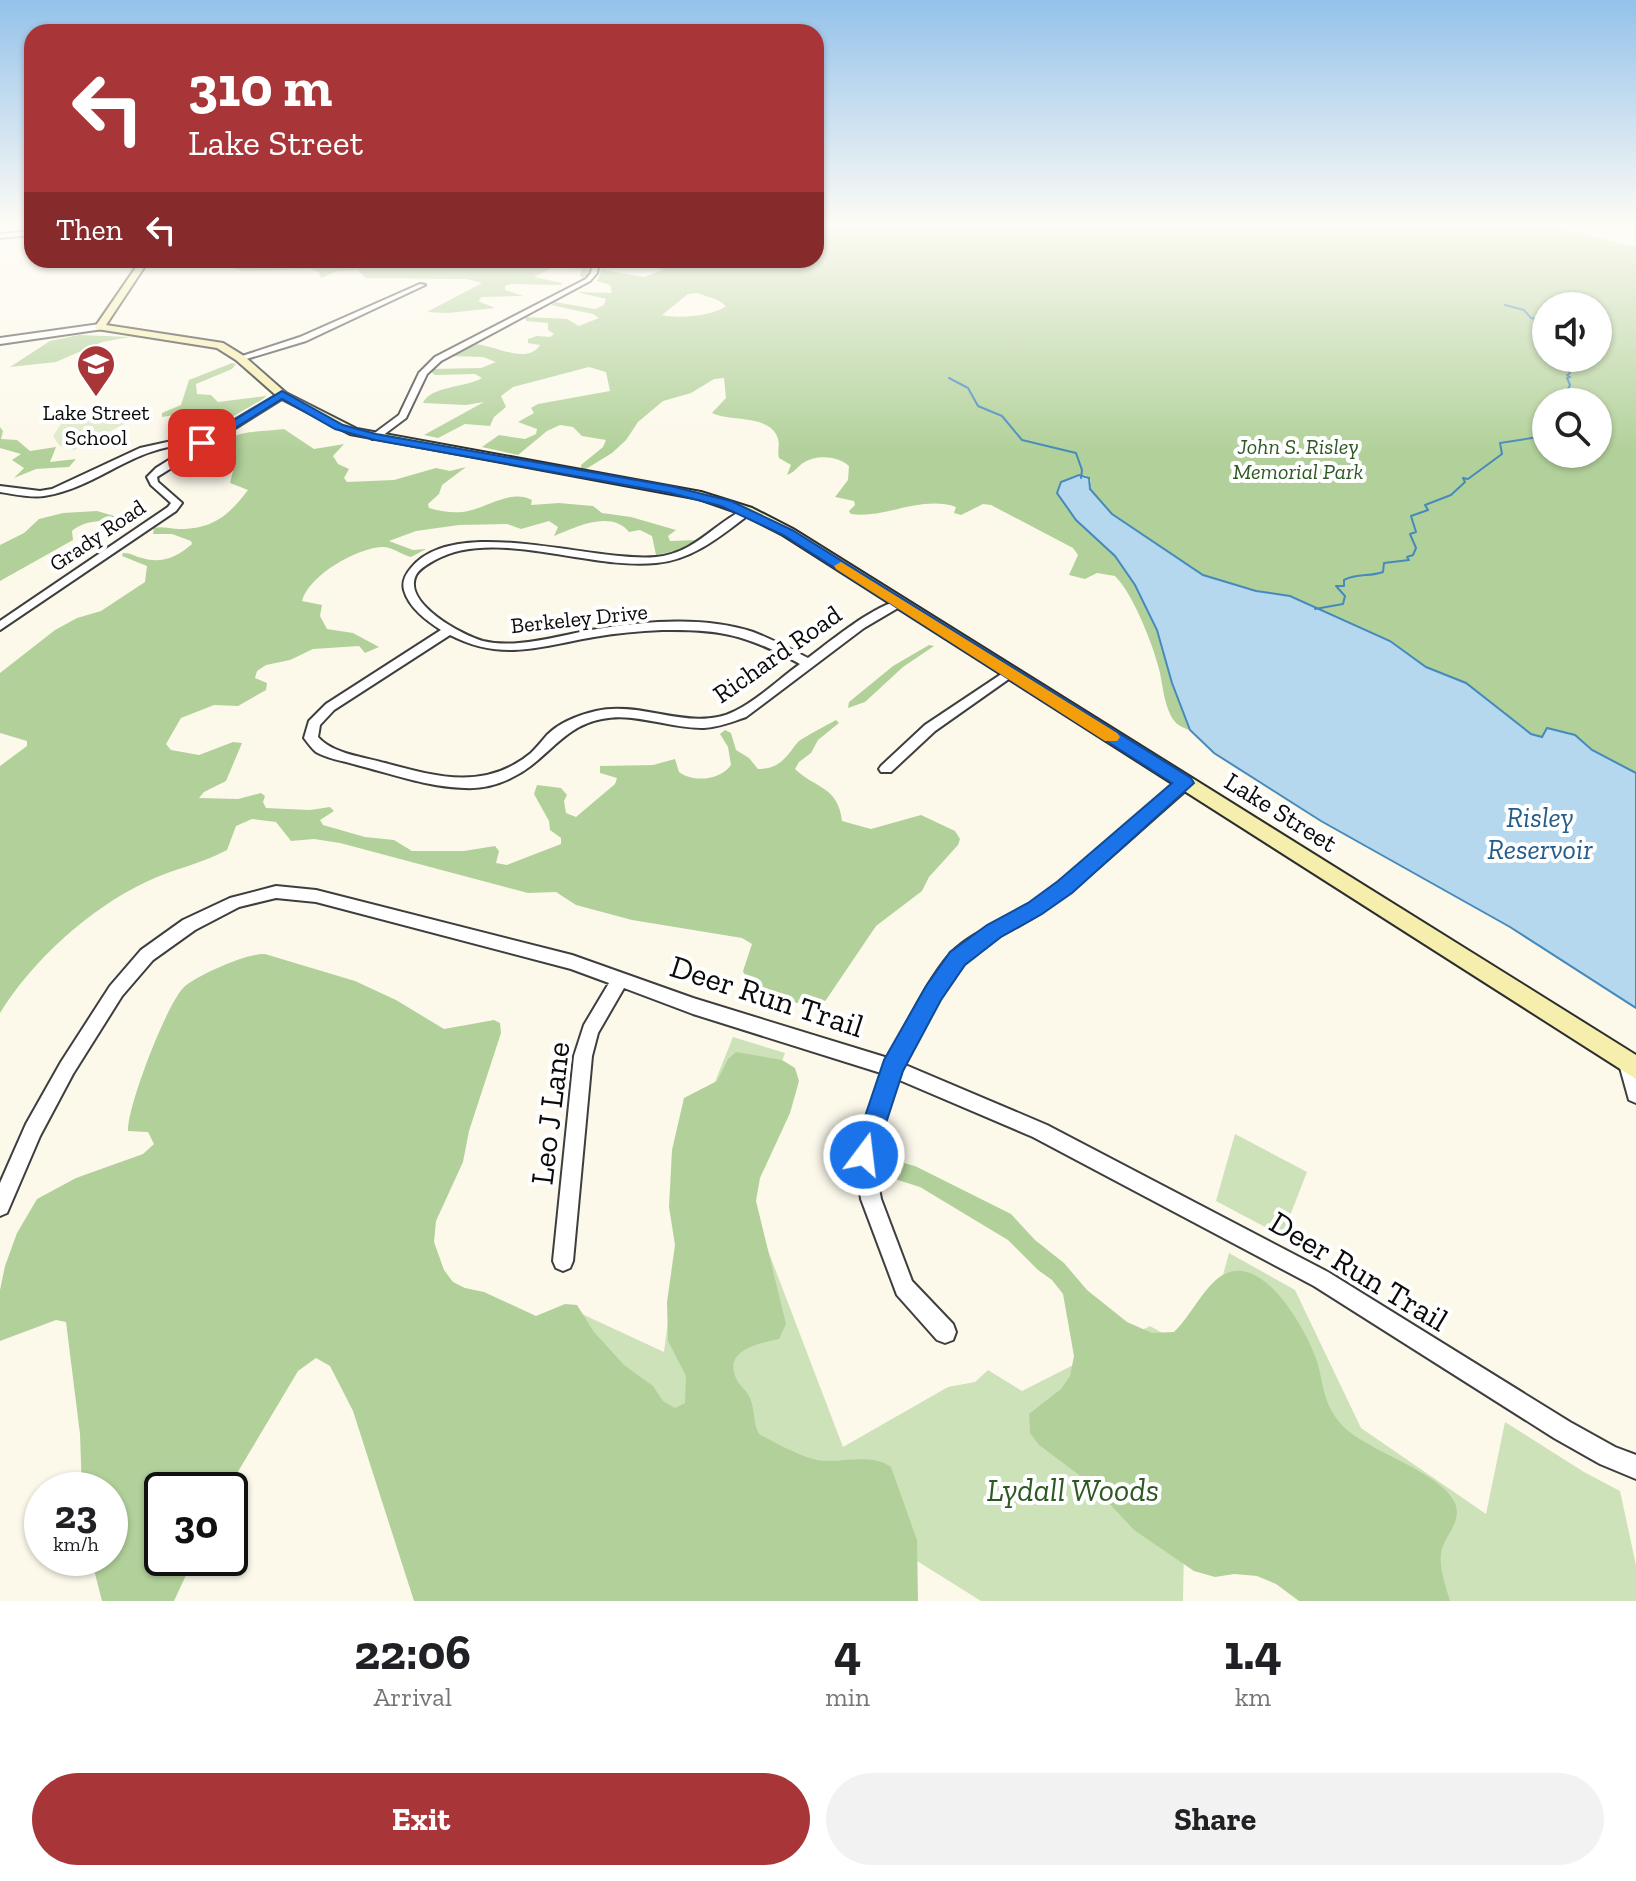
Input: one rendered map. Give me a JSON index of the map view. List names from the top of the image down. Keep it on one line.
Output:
{"streets":{"main road":["Lake Street"],"street":["Grady Road","Berkeley Drive","Richard Road","Deer Run Trail","Leo J Lane"]},"crossings":[["Grady Road","Lake Street"],["Berkeley Drive","Richard Road"],["Berkeley Drive","Lake Street"],["Richard Road","Lake Street"],["Deer Run Trail","Leo J Lane"]],"water":["Risley Reservoir"],"parks":["John S. Risley Memorial Park","Lydall Woods"],"places":{"school or university":["Lake Street School"]},"page":{"turn":["310 m","Lake Street"],"then":"Then","speed":"23 km/h","limit":"30","eta":["22:06","Arrival","4","min","1.4","km"],"buttons":["Exit","Share"]}}
